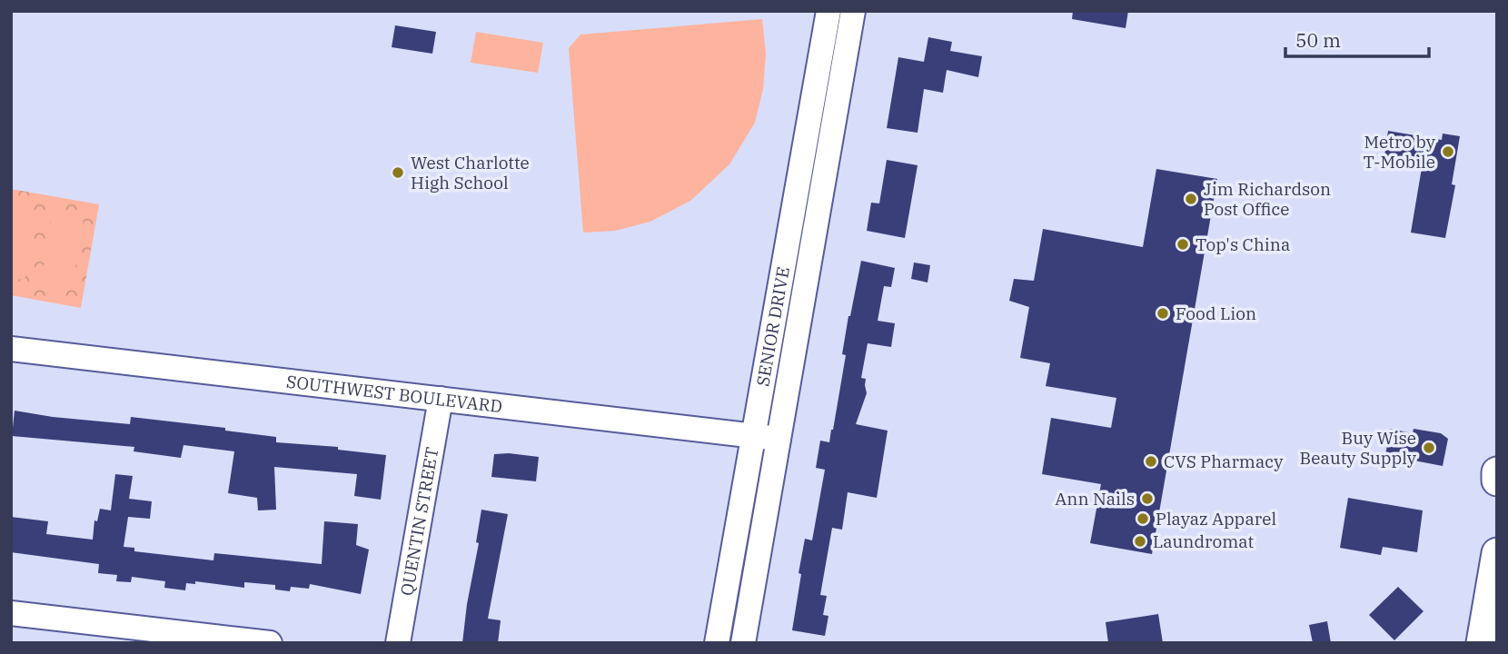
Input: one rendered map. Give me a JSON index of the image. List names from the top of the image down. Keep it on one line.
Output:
{"streets":{"street":["SENIOR DRIVE","SOUTHWEST BOULEVARD","QUENTIN STREET"]},"crossings":[["SENIOR DRIVE","SOUTHWEST BOULEVARD"],["SOUTHWEST BOULEVARD","QUENTIN STREET"]],"places":["Metro by T-Mobile","West Charlotte High School","Jim Richardson Post Office","Top's China","Food Lion","Buy Wise Beauty Supply","CVS Pharmacy","Ann Nails","Playaz Apparel","Laundromat"],"scale_bar":"50 m"}
